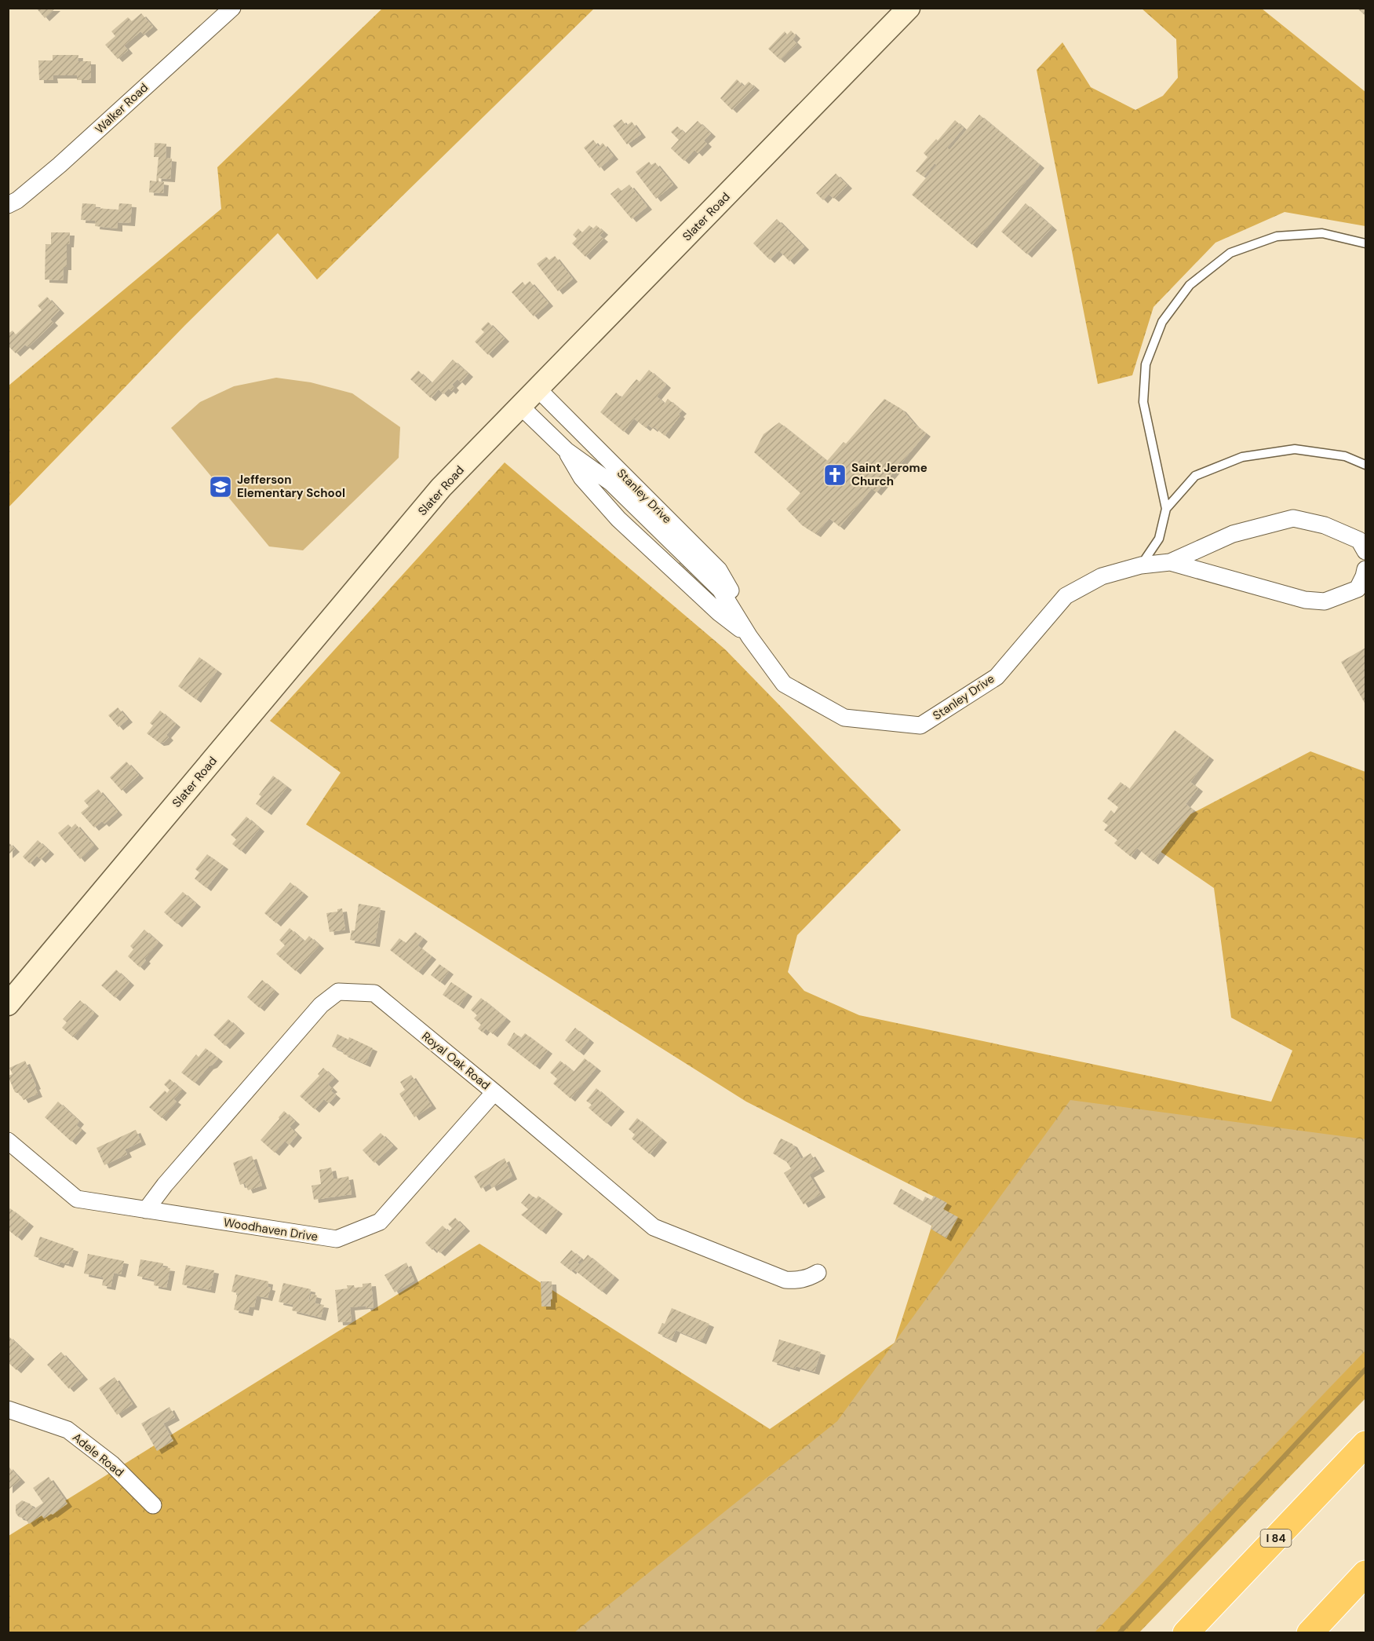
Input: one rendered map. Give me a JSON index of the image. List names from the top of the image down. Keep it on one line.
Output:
{"streets":{"highway":["I 84"],"main road":["Slater Road"],"street":["Walker Road","Stanley Drive","Royal Oak Road","Woodhaven Drive","Adele Road"]},"crossings":[["Slater Road","Stanley Drive"],["Royal Oak Road","Woodhaven Drive"]],"places":{"church":["Saint Jerome Church"],"school or university":["Jefferson Elementary School"]}}
